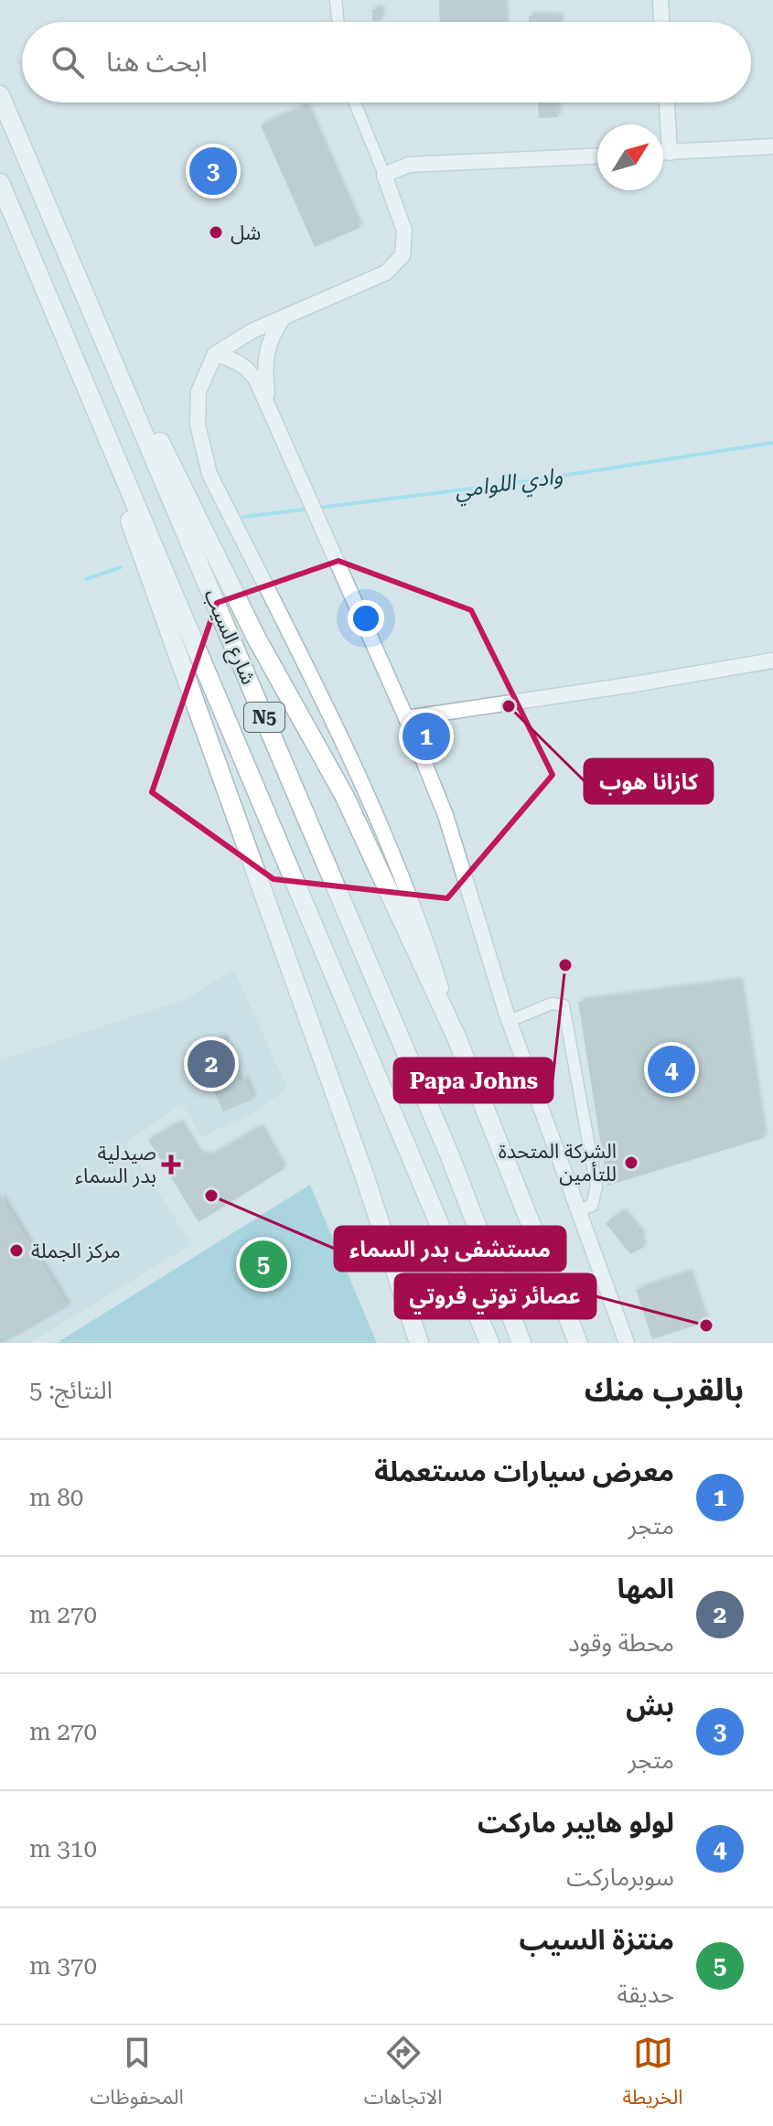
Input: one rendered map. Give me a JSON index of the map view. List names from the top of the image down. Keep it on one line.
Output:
{"streets":{"highway":["شارع السيب","N5"]},"water":["وادي اللوامي"],"places":{"other":["شل","كازانا هوب","Papa Johns","الشركة المتحدة للتأمين","مستشفى بدر السماء","مركز الجملة","عصائر توتي فروتي"],"health":["صيدلية بدر السماء"]},"north":"top right","page":{"search":"ابحث هنا","pins":["3","1","2","4","5"],"heading":["بالقرب منك","النتائج: 5"],"list":[{"mark":"1","name":"معرض سيارات مستعملة","note":"متجر","value":"80 m"},{"mark":"2","name":"المها","note":"محطة وقود","value":"270 m"},{"mark":"3","name":"بش","note":"متجر","value":"270 m"},{"mark":"4","name":"لولو هايبر ماركت","note":"سوبرماركت","value":"310 m"},{"mark":"5","name":"منتزة السيب","note":"حديقة","value":"370 m"}],"nav":["الخريطة","الاتجاهات","المحفوظات"]}}
